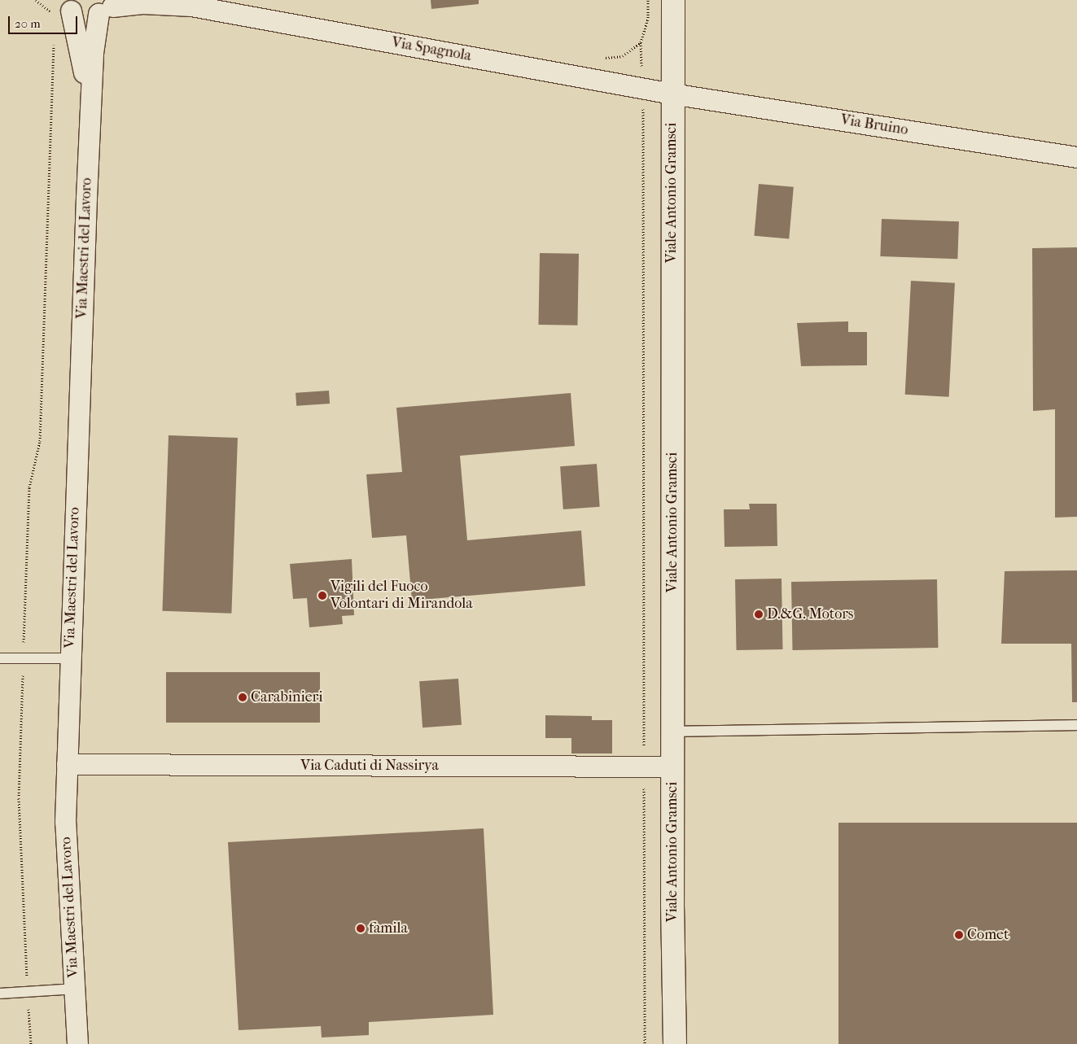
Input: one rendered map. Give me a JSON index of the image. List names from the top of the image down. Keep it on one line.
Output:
{"streets":{"street":["Via Spagnola","Via Bruino","Viale Antonio Gramsci","Via Maestri del Lavoro","Via Caduti di Nassirya"]},"crossings":[["Via Spagnola","Via Bruino"],["Via Spagnola","Viale Antonio Gramsci"],["Via Spagnola","Via Maestri del Lavoro"],["Via Bruino","Viale Antonio Gramsci"],["Viale Antonio Gramsci","Via Caduti di Nassirya"],["Via Maestri del Lavoro","Via Caduti di Nassirya"]],"places":["Vigili del Fuoco Volontari di Mirandola","D.&G. Motors","Carabinieri","famila","Comet"],"scale_bar":"20 m"}
